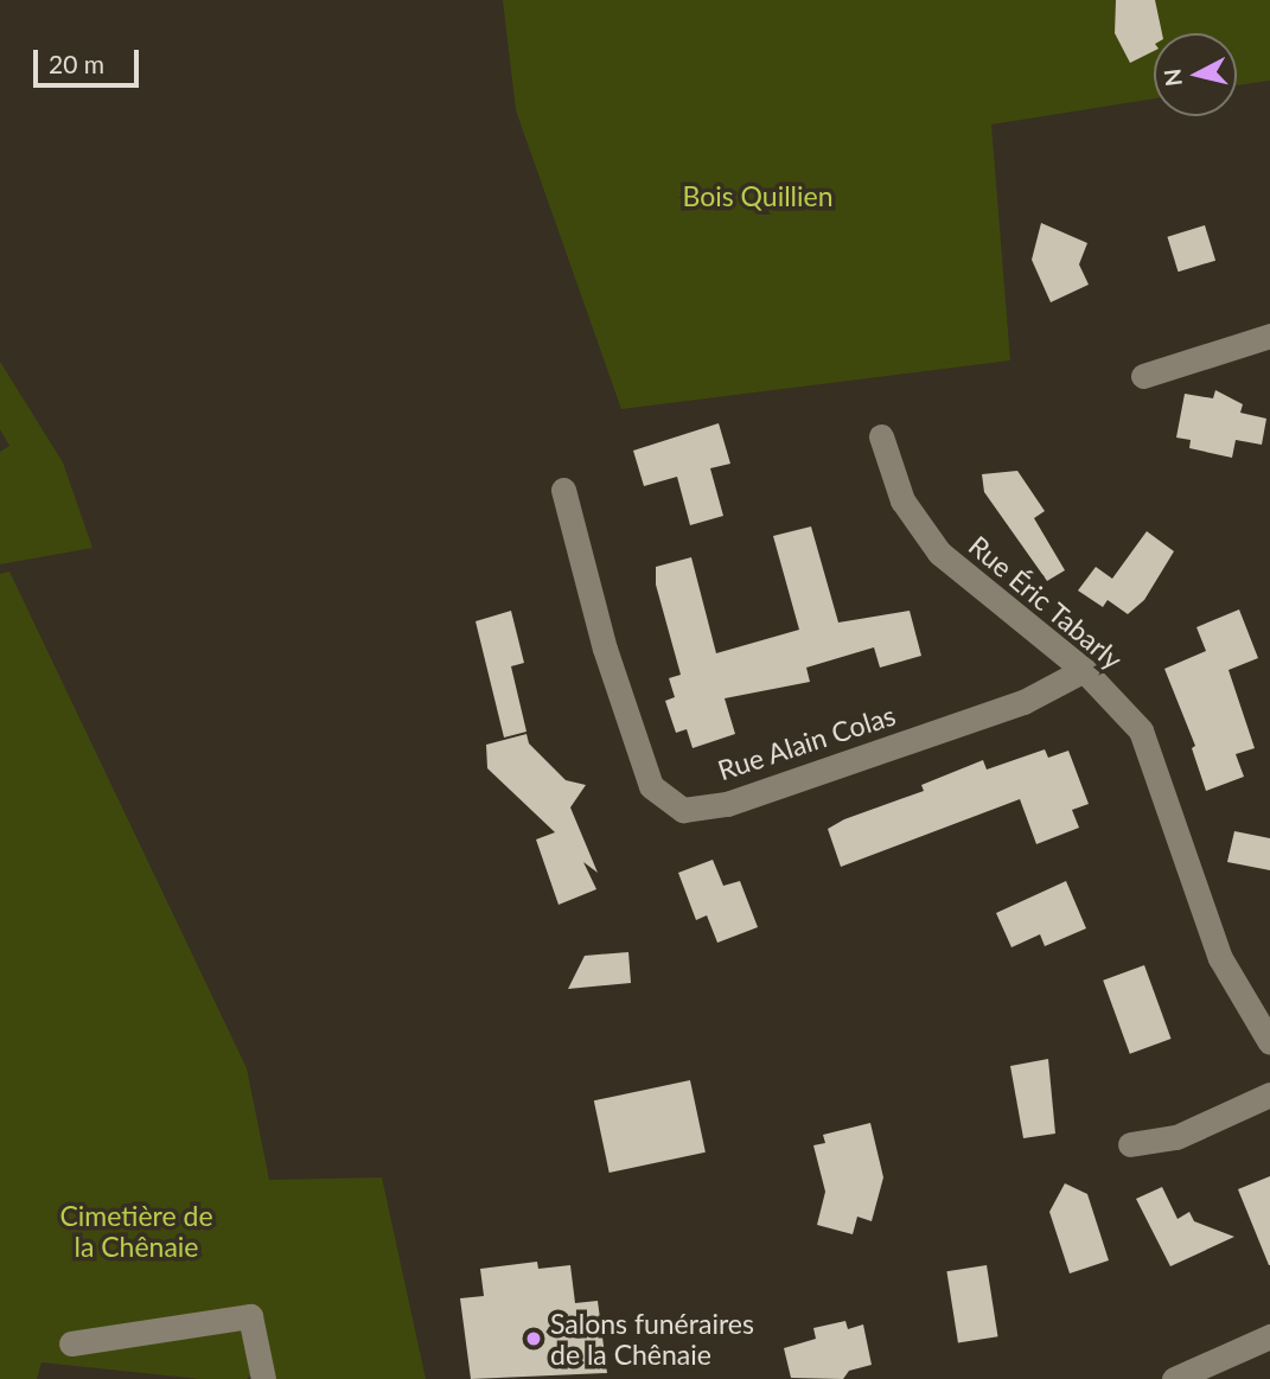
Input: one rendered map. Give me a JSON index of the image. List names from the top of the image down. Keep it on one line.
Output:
{"streets":{"street":["Rue Éric Tabarly","Rue Alain Colas"]},"crossings":[["Rue Éric Tabarly","Rue Alain Colas"]],"parks":["Bois Quillien","Cimetière de la Chênaie"],"places":["Salons funéraires de la Chênaie"],"scale_bar":"20 m","north":"left"}
